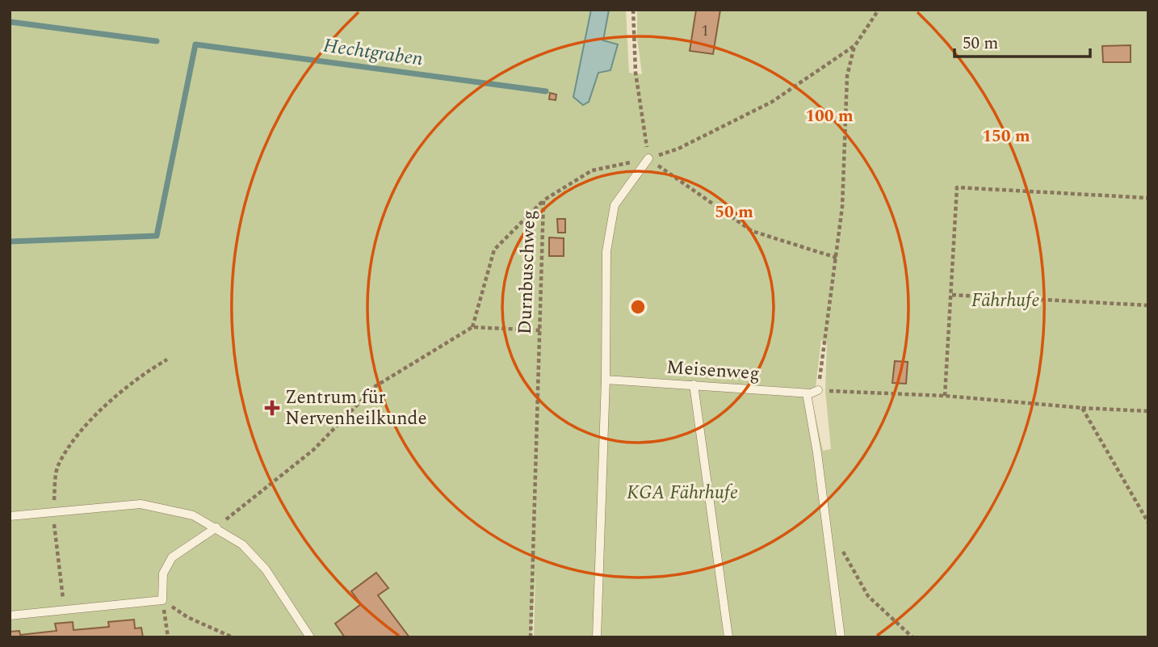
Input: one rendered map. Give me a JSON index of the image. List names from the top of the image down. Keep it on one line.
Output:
{"streets":{"lane":["Meisenweg"],"path":["Durnbuschweg"]},"water":["Hechtgraben"],"parks":["Fährhufe","KGA Fährhufe"],"places":{"health":["Zentrum für Nervenheilkunde"]},"house_numbers":["1"],"scale_bar":"50 m","rings":["100 m","150 m","50 m"]}
